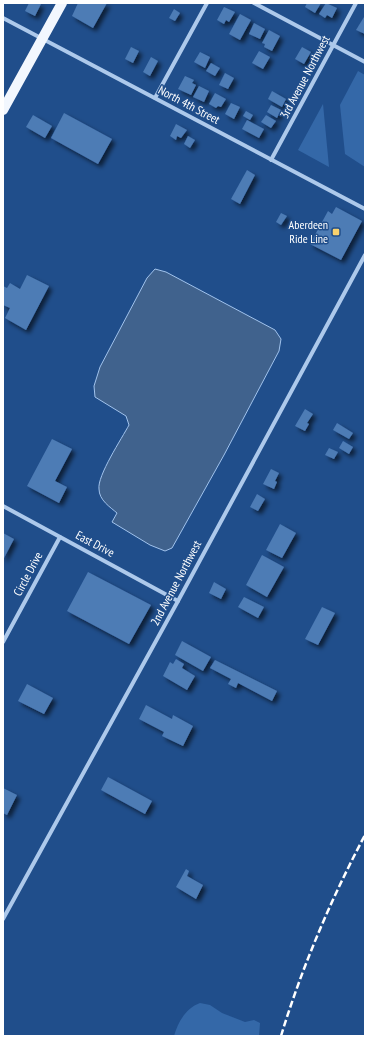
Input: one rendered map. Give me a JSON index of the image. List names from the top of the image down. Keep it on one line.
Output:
{"streets":{"street":["3rd Avenue Northwest","North 4th Street","East Drive","Circle Drive","2nd Avenue Northwest"]},"crossings":[["3rd Avenue Northwest","North 4th Street"],["East Drive","Circle Drive"],["East Drive","2nd Avenue Northwest"]],"places":{"transit":["Aberdeen Ride Line"]}}
